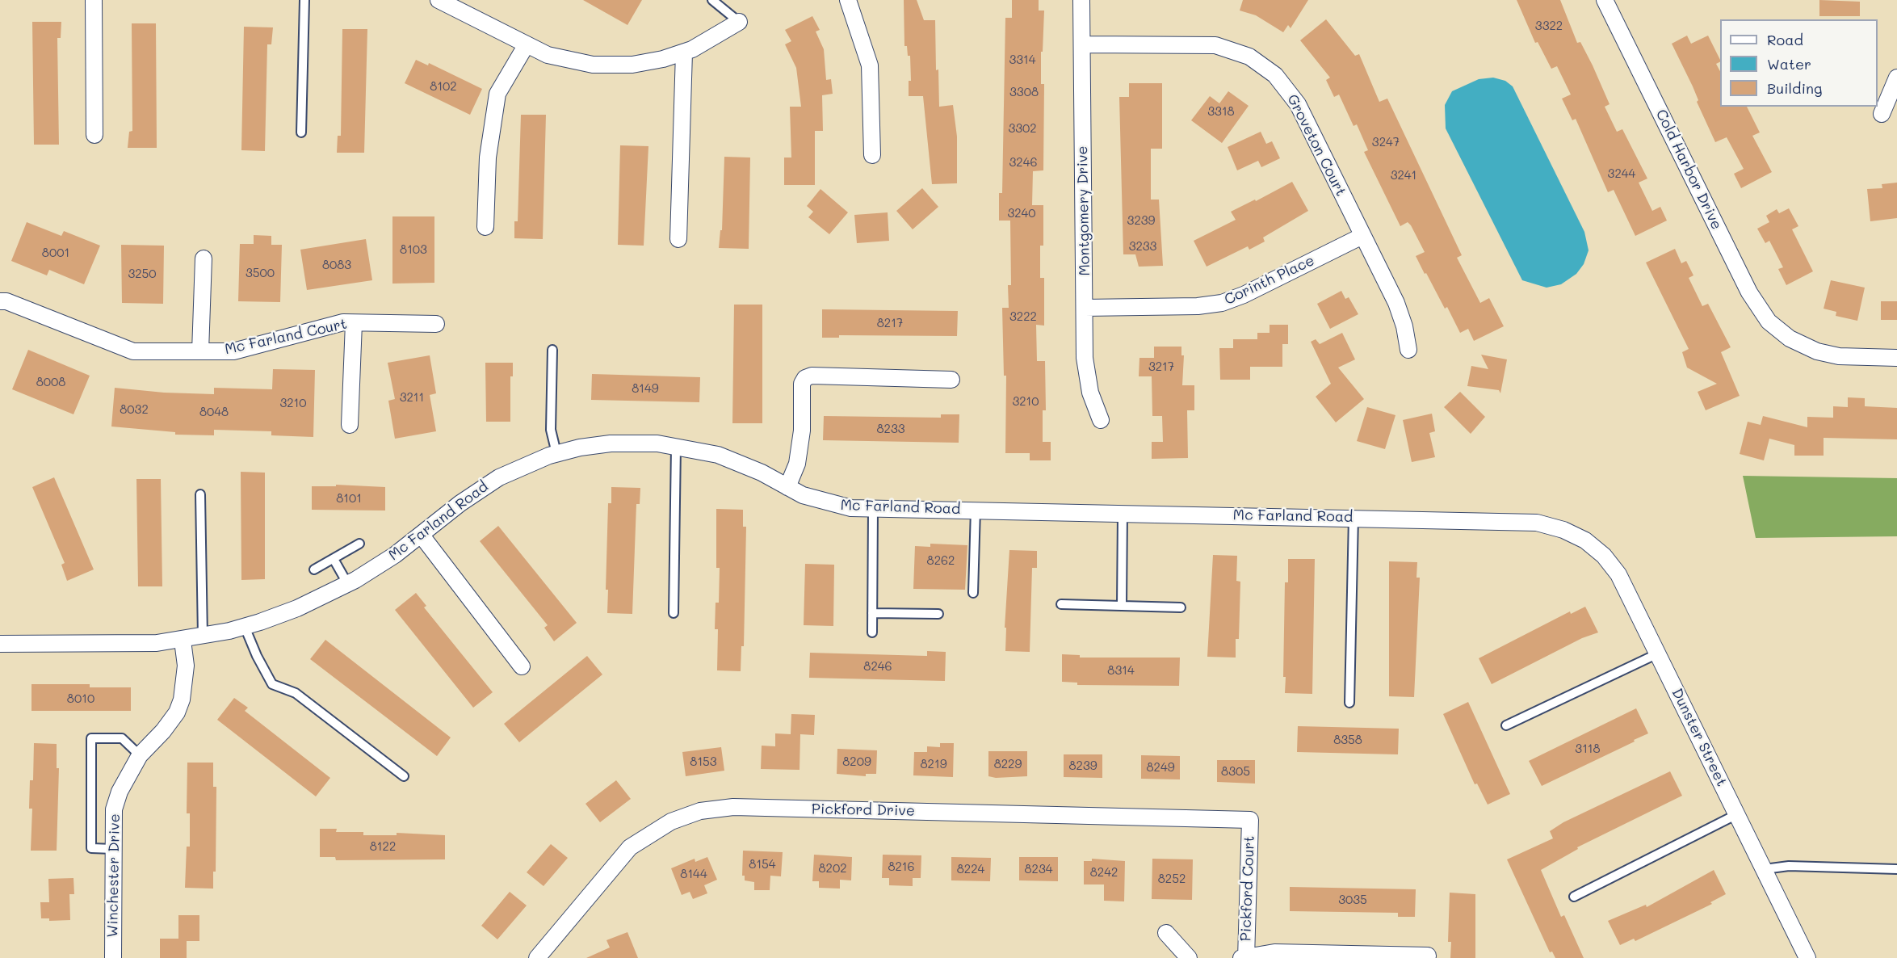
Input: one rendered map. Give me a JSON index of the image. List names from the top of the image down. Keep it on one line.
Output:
{"streets":{"street":["Groveton Court","Cold Harbor Drive","Montgomery Drive","Corinth Place","Mc Farland Court","Mc Farland Road","Dunster Street","Pickford Drive","Winchester Drive","Pickford Court"]},"crossings":[["Groveton Court","Montgomery Drive"],["Groveton Court","Corinth Place"],["Montgomery Drive","Corinth Place"],["Mc Farland Road","Dunster Street"],["Mc Farland Road","Winchester Drive"],["Pickford Drive","Pickford Court"]],"house_numbers":["3322","3314","8102","3308","3318","3302","3247","3246","3244","3241","3240","3239","3233","8103","8001","8083","3500","3250","3222","8217","3217","8008","8149","3211","3210","3210","8032","8048","8233","8101","8262","8246","8314","8010","8358","3118","8153","8209","8219","8229","8239","8249","8305","8122","8154","8216","8202","8224","8234","8242","8144","8252","3035"],"legend":["Road","Water","Building"]}
